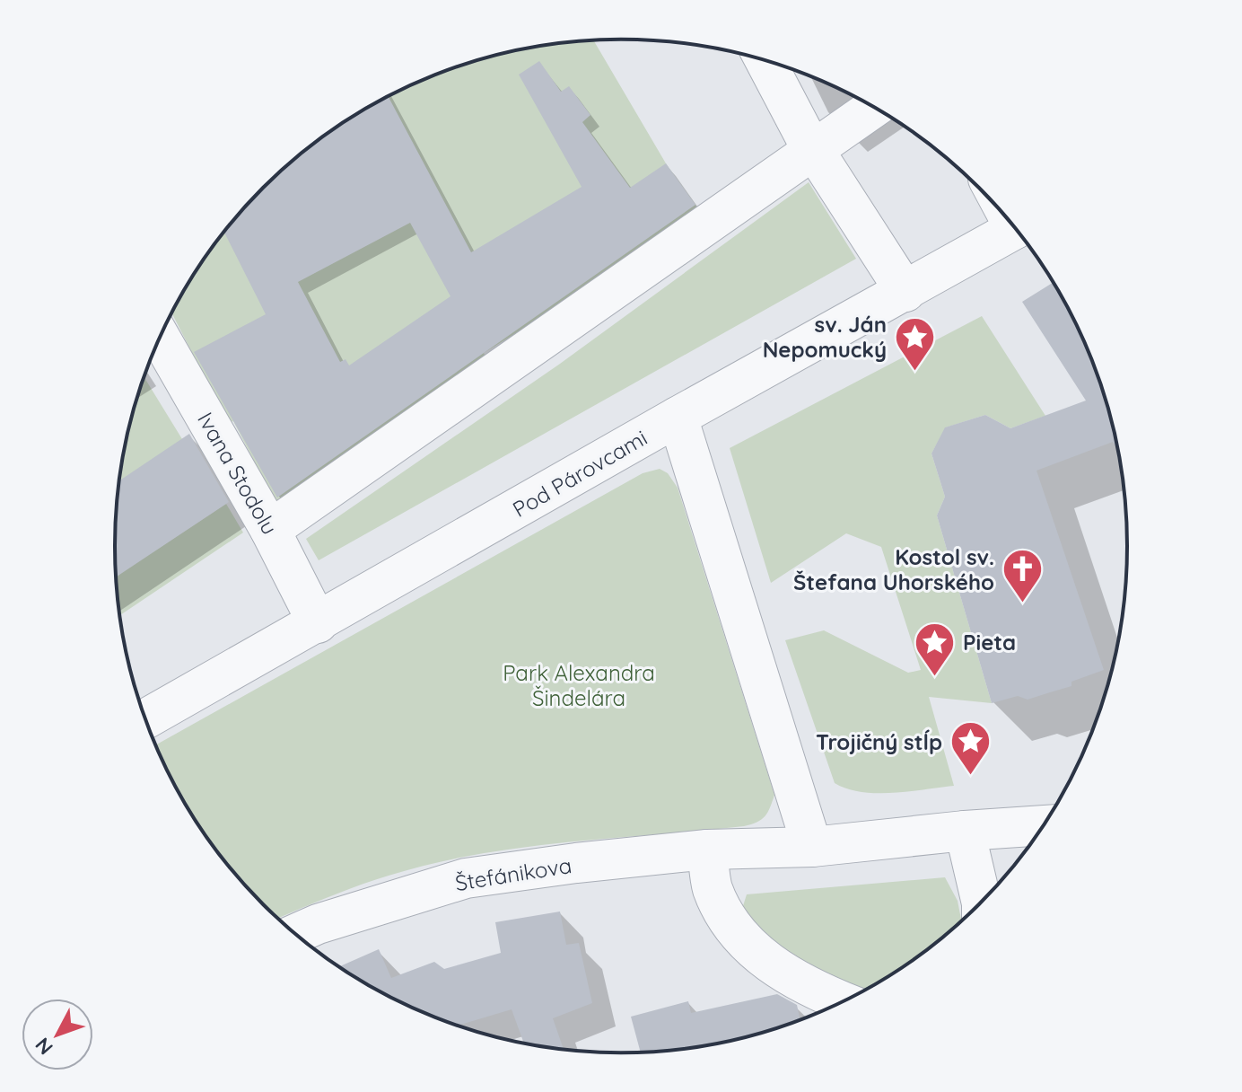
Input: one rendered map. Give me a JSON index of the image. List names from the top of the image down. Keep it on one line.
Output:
{"streets":{"street":["Ivana Stodolu","Pod Párovcami","Štefánikova"]},"crossings":[["Ivana Stodolu","Pod Párovcami"]],"parks":["Park Alexandra Šindelára"],"places":{"place":["sv. Ján Nepomucký","Pieta","Trojičný stĺp"],"church":["Kostol sv. Štefana Uhorského"]},"north":"bottom left"}
